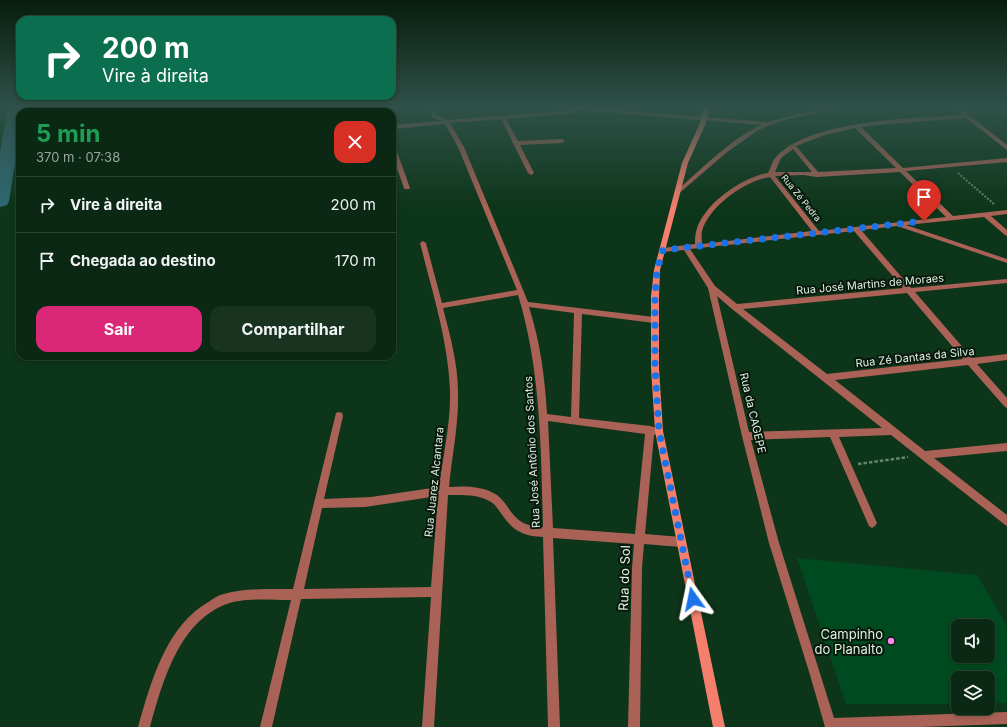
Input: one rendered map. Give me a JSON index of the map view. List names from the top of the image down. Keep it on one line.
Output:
{"streets":{"street":["Rua Zé Pedra","Rua José Martins de Moraes","Rua Zé Dantas da Silva","Rua da CAGEPE","Rua José Antônio dos Santos","Rua Juarez Alcantara","Rua do Sol"]},"places":["Campinho do Planalto"],"page":{"turn":["200 m","Vire à direita"],"heading":["5 min","370 m · 07:38"],"list":[{"name":"Vire à direita","value":"200 m"},{"name":"Chegada ao destino","value":"170 m"}],"buttons":["Sair","Compartilhar"]}}
